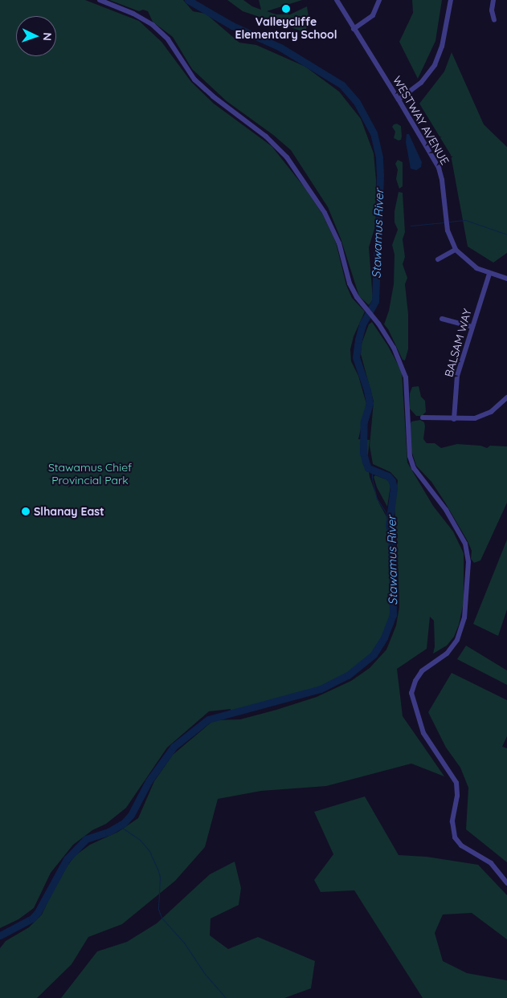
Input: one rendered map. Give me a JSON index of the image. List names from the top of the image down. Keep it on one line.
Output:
{"streets":{"street":["WESTWAY AVENUE","BALSAM WAY"]},"crossings":[["WESTWAY AVENUE","BALSAM WAY"]],"water":["Stawamus River"],"parks":["Stawamus Chief Provincial Park"],"places":["Valleycliffe Elementary School","Slhanay East"],"north":"right"}
